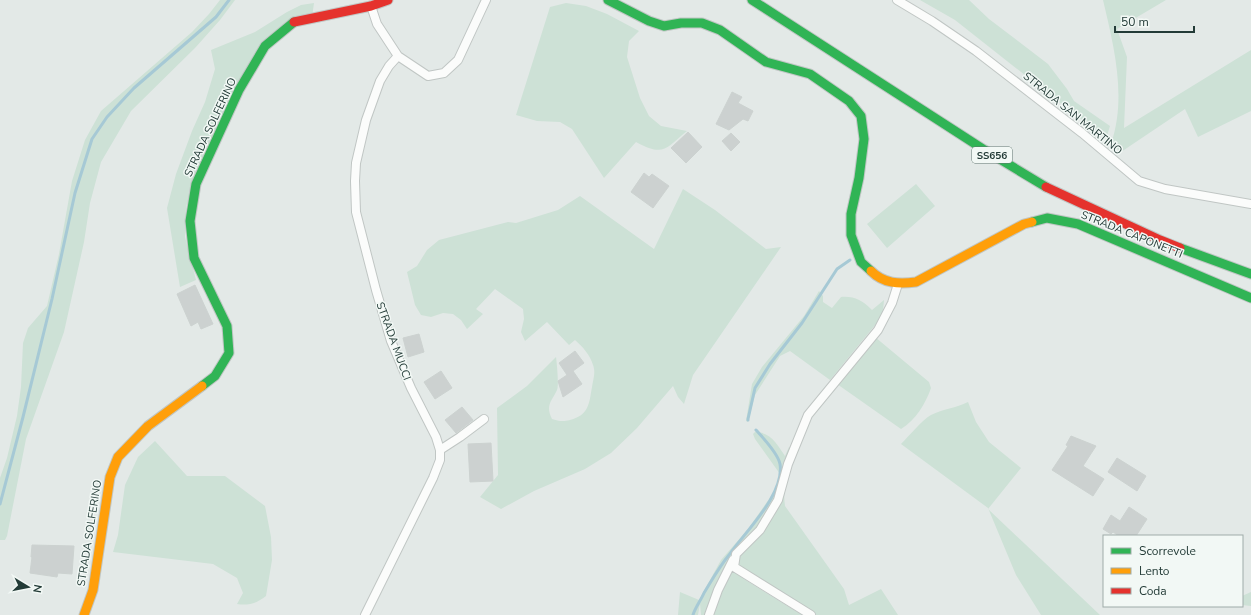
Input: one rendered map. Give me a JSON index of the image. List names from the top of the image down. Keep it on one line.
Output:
{"streets":{"main road":["STRADA SOLFERINO","SS656","STRADA CAPONETTI"],"street":["STRADA SAN MARTINO","STRADA MUCCI"]},"legend":["Scorrevole","Lento","Coda"],"scale_bar":"50 m","north":"right"}
